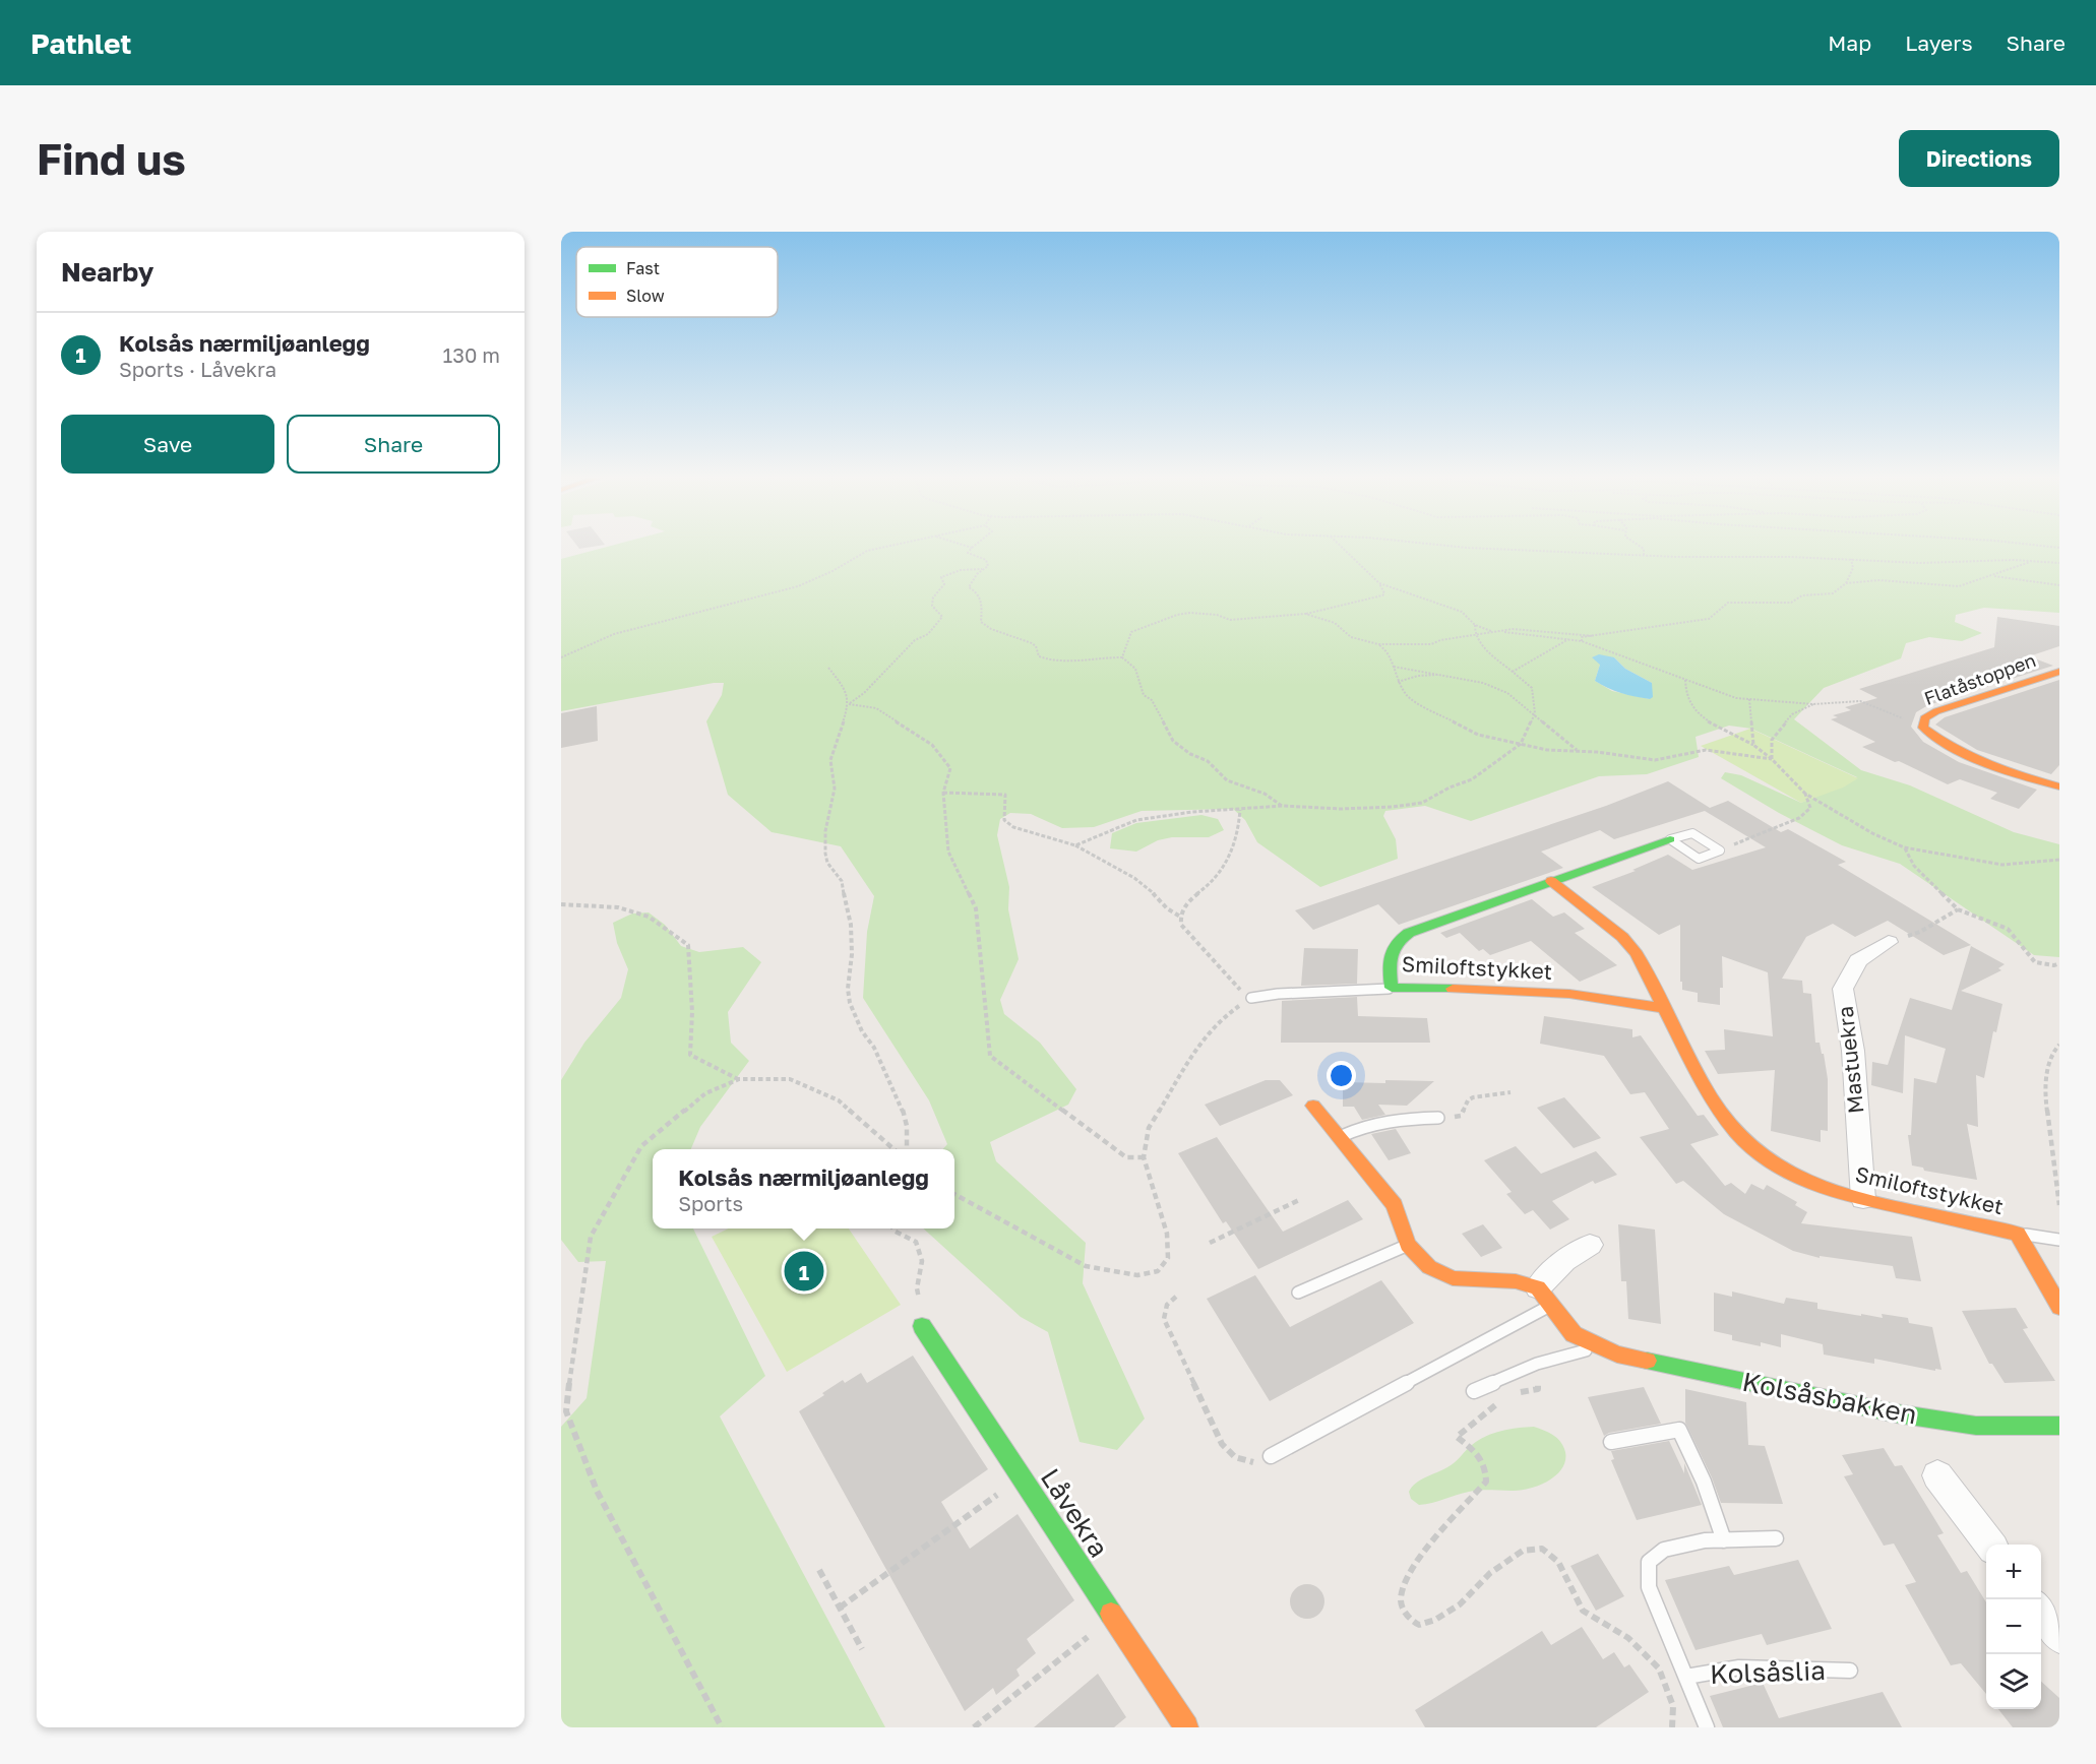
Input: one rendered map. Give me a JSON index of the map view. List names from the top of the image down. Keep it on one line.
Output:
{"streets":{"street":["Flatåstoppen","Smiloftstykket","Mastuekra","Kolsåsbakken","Låvekra"],"lane":["Kolsåslia"]},"crossings":[["Smiloftstykket","Mastuekra"]],"legend":["Fast","Slow"],"page":{"header":"Pathlet","nav":["Map","Layers","Share"],"buttons":["Directions",["Save","Share"]],"title":"Find us","heading":"Nearby","list":[{"mark":"1","name":"Kolsås nærmiljøanlegg","note":"Sports · Låvekra","value":"130 m"}],"popup":["Kolsås nærmiljøanlegg","Sports"],"pins":"1","map_buttons":["+","−"]}}
